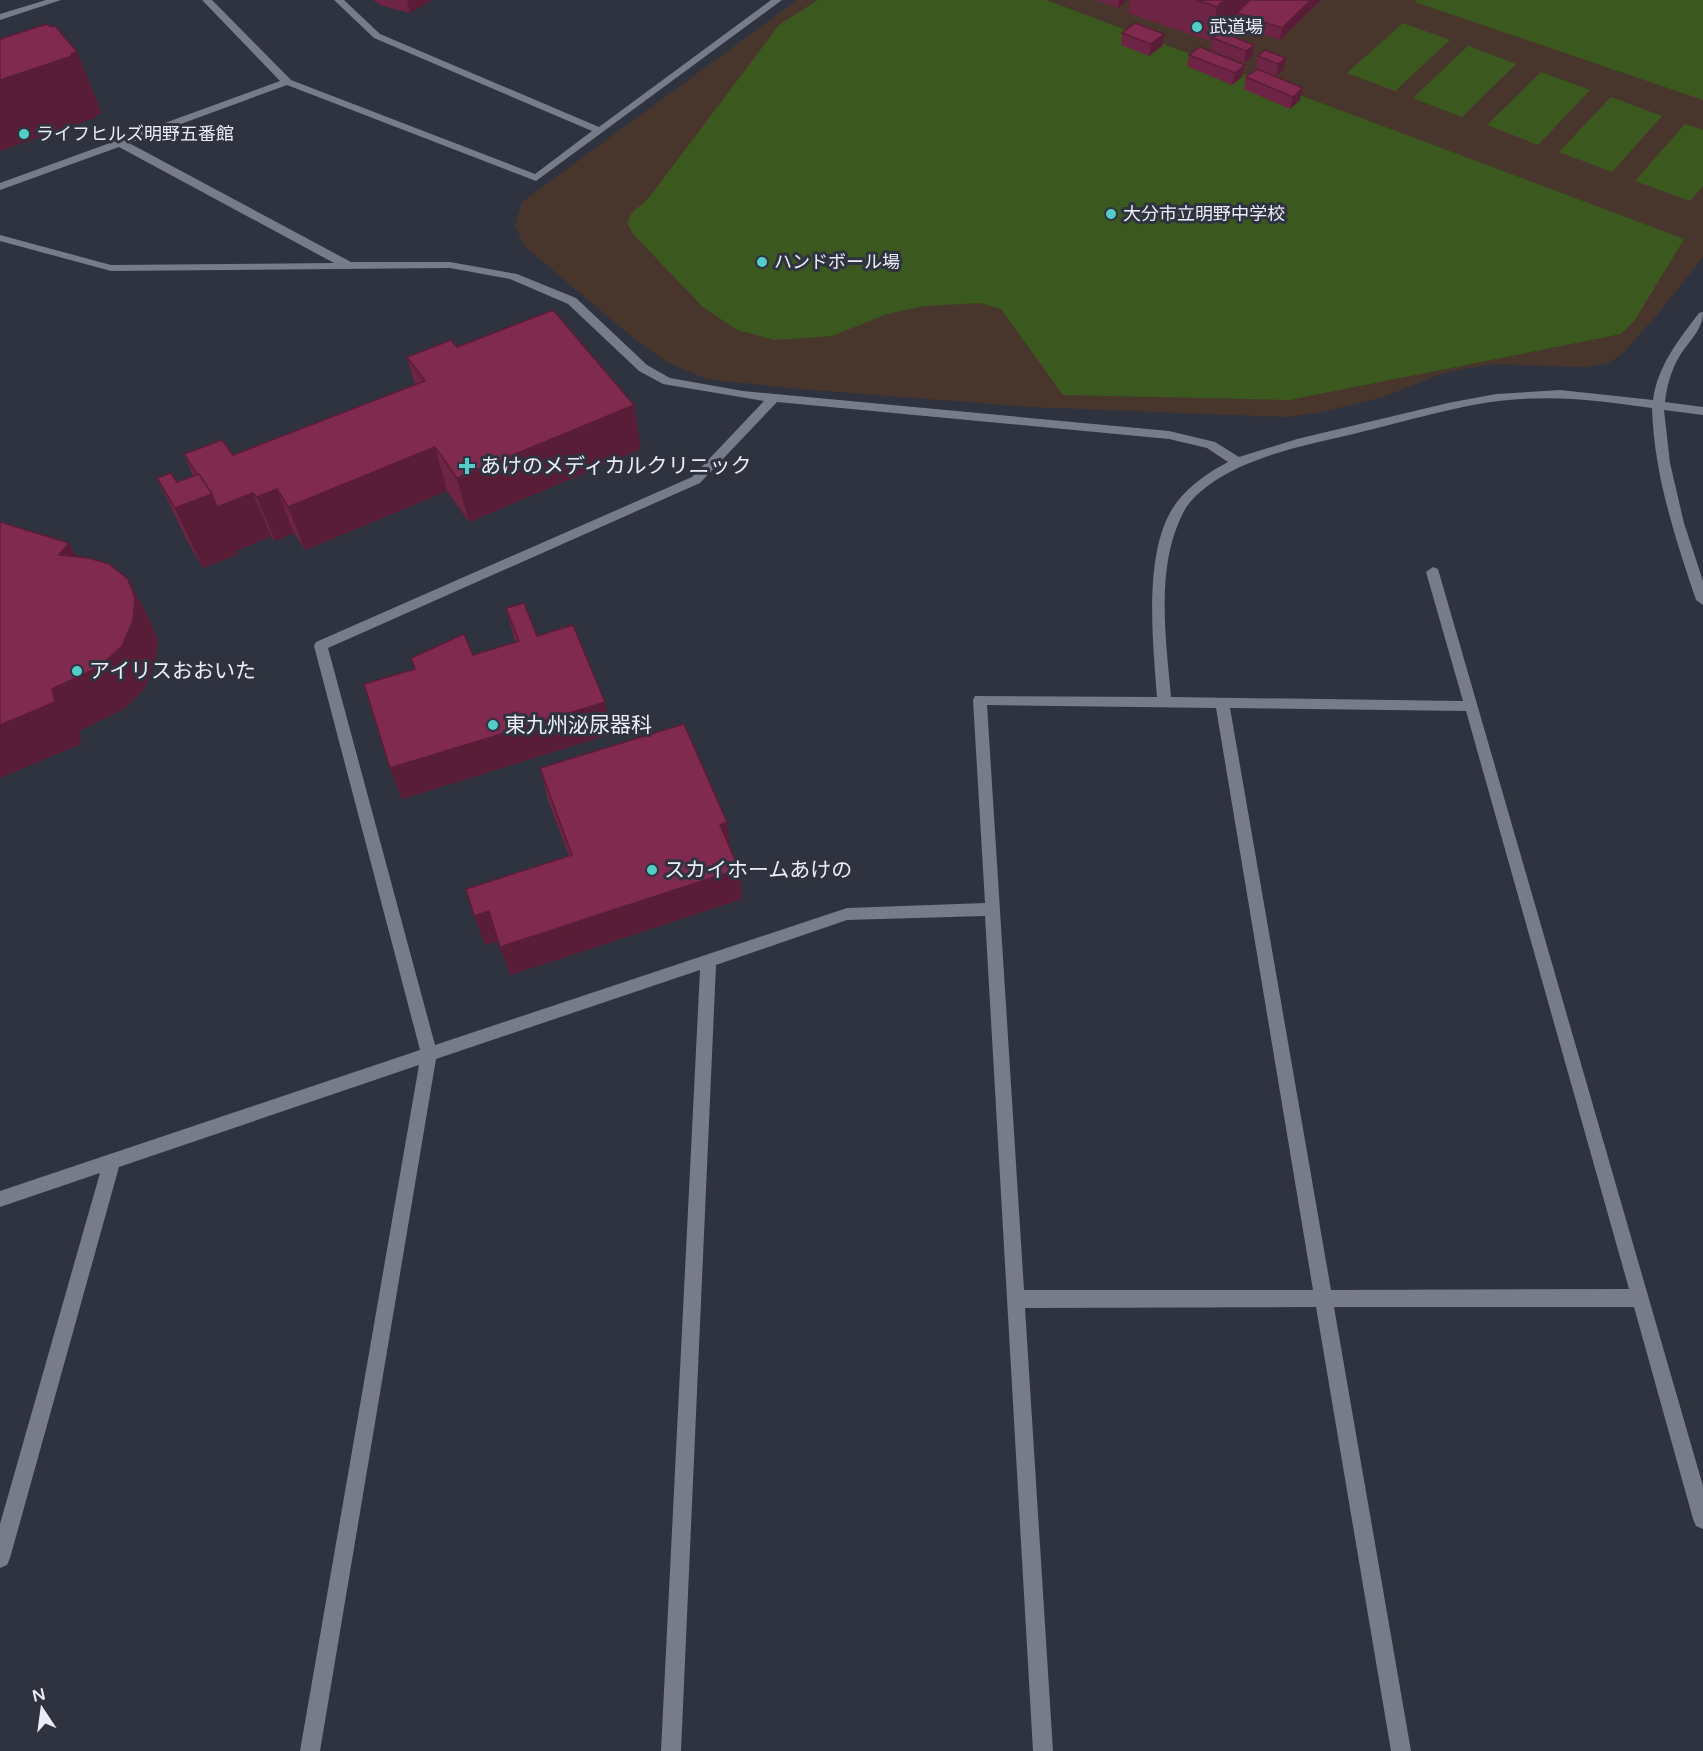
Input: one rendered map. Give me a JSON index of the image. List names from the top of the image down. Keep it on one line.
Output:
{"places":{"other":["武道場","ライフヒルズ明野五番館","大分市立明野中学校","ハンドボール場","アイリスおおいた","東九州泌尿器科","スカイホームあけの"],"health":["あけのメディカルクリニック"]},"north":"top"}
